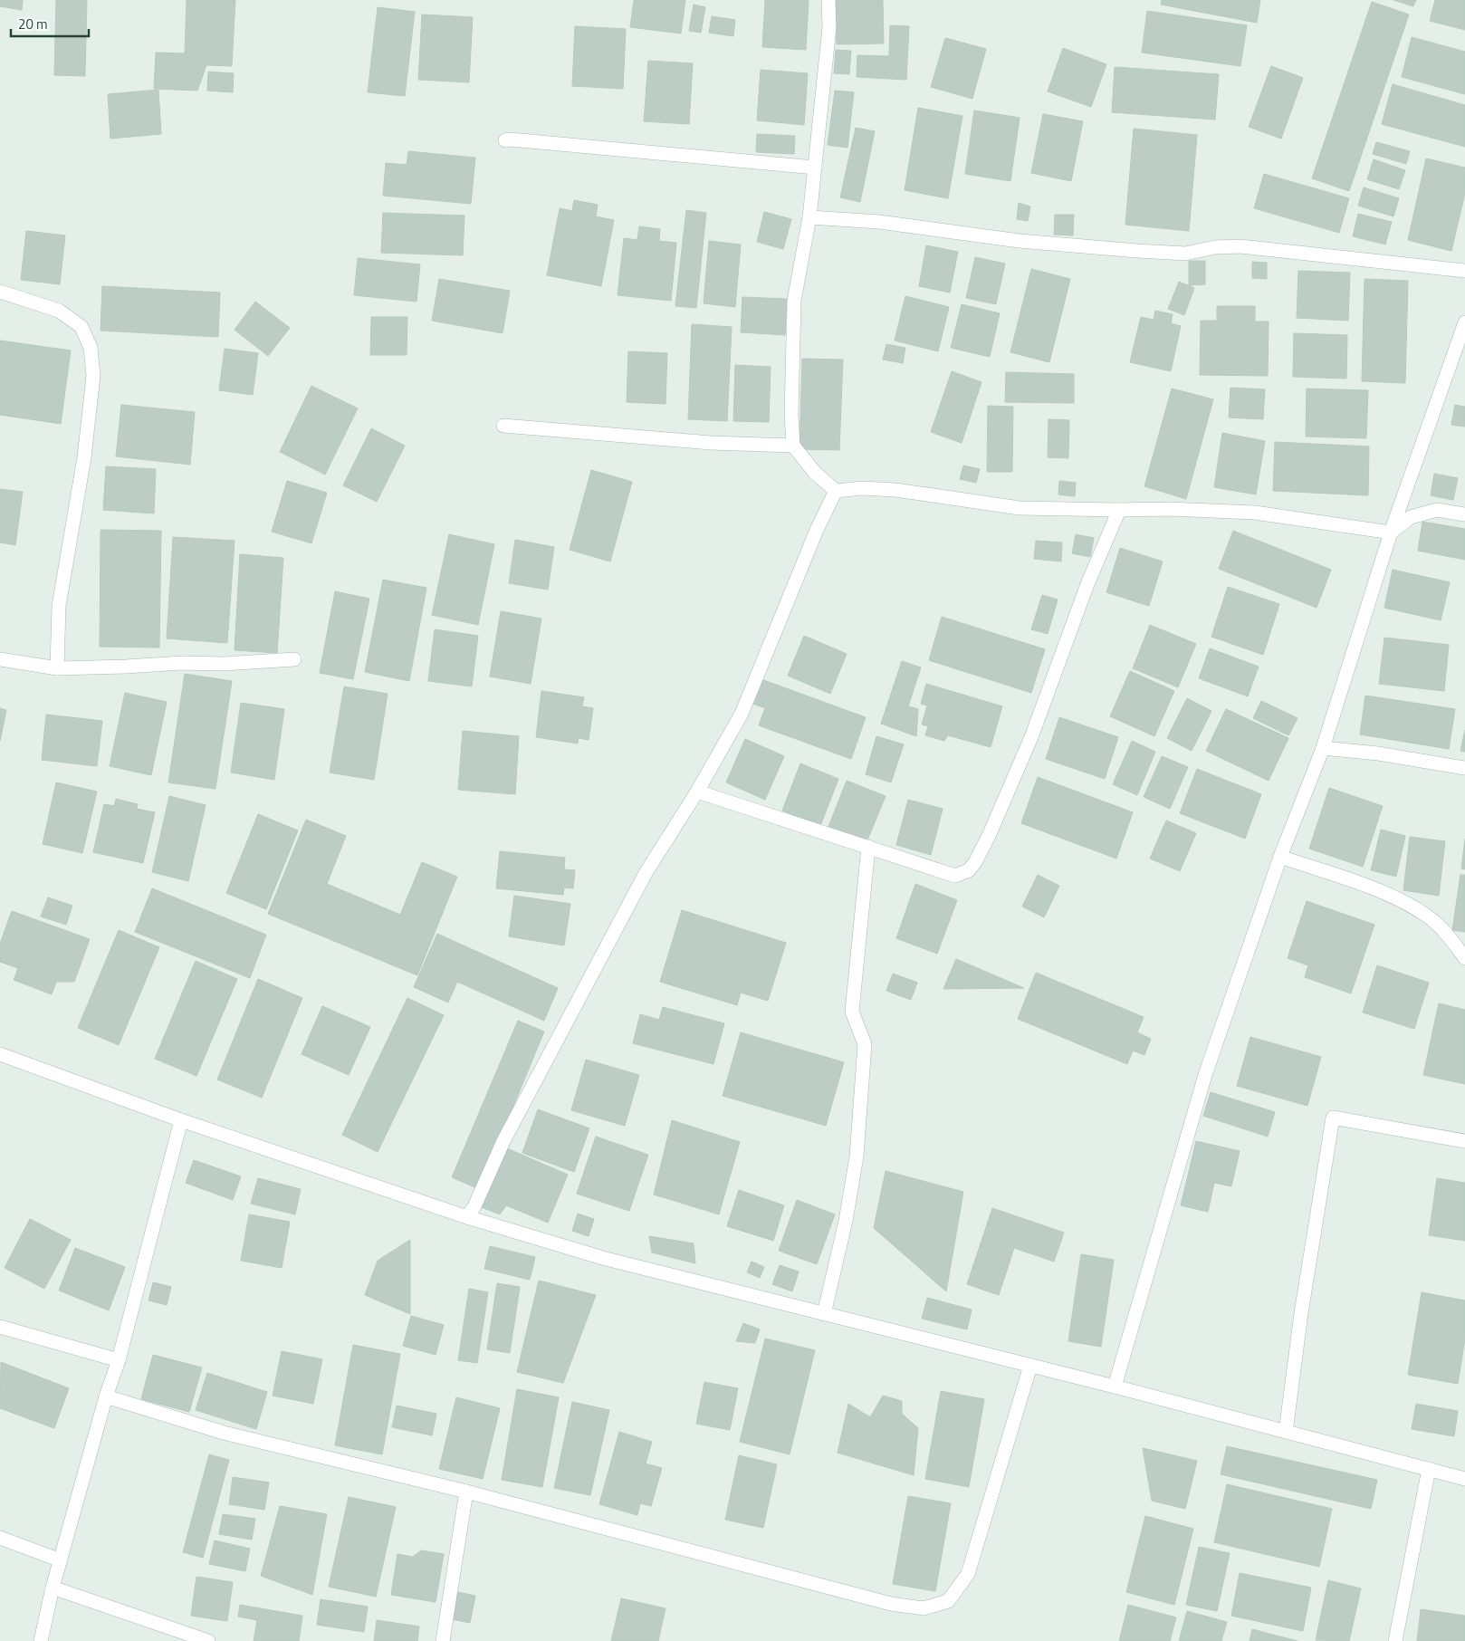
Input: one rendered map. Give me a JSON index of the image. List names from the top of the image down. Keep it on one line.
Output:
{"scale_bar":"20 m"}
